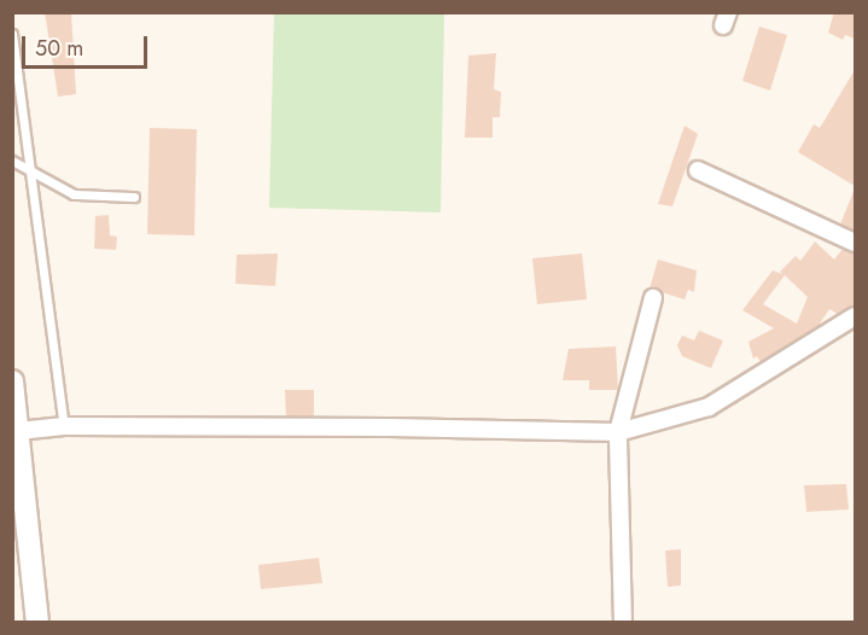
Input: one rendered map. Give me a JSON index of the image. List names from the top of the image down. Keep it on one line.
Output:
{"scale_bar":"50 m"}
